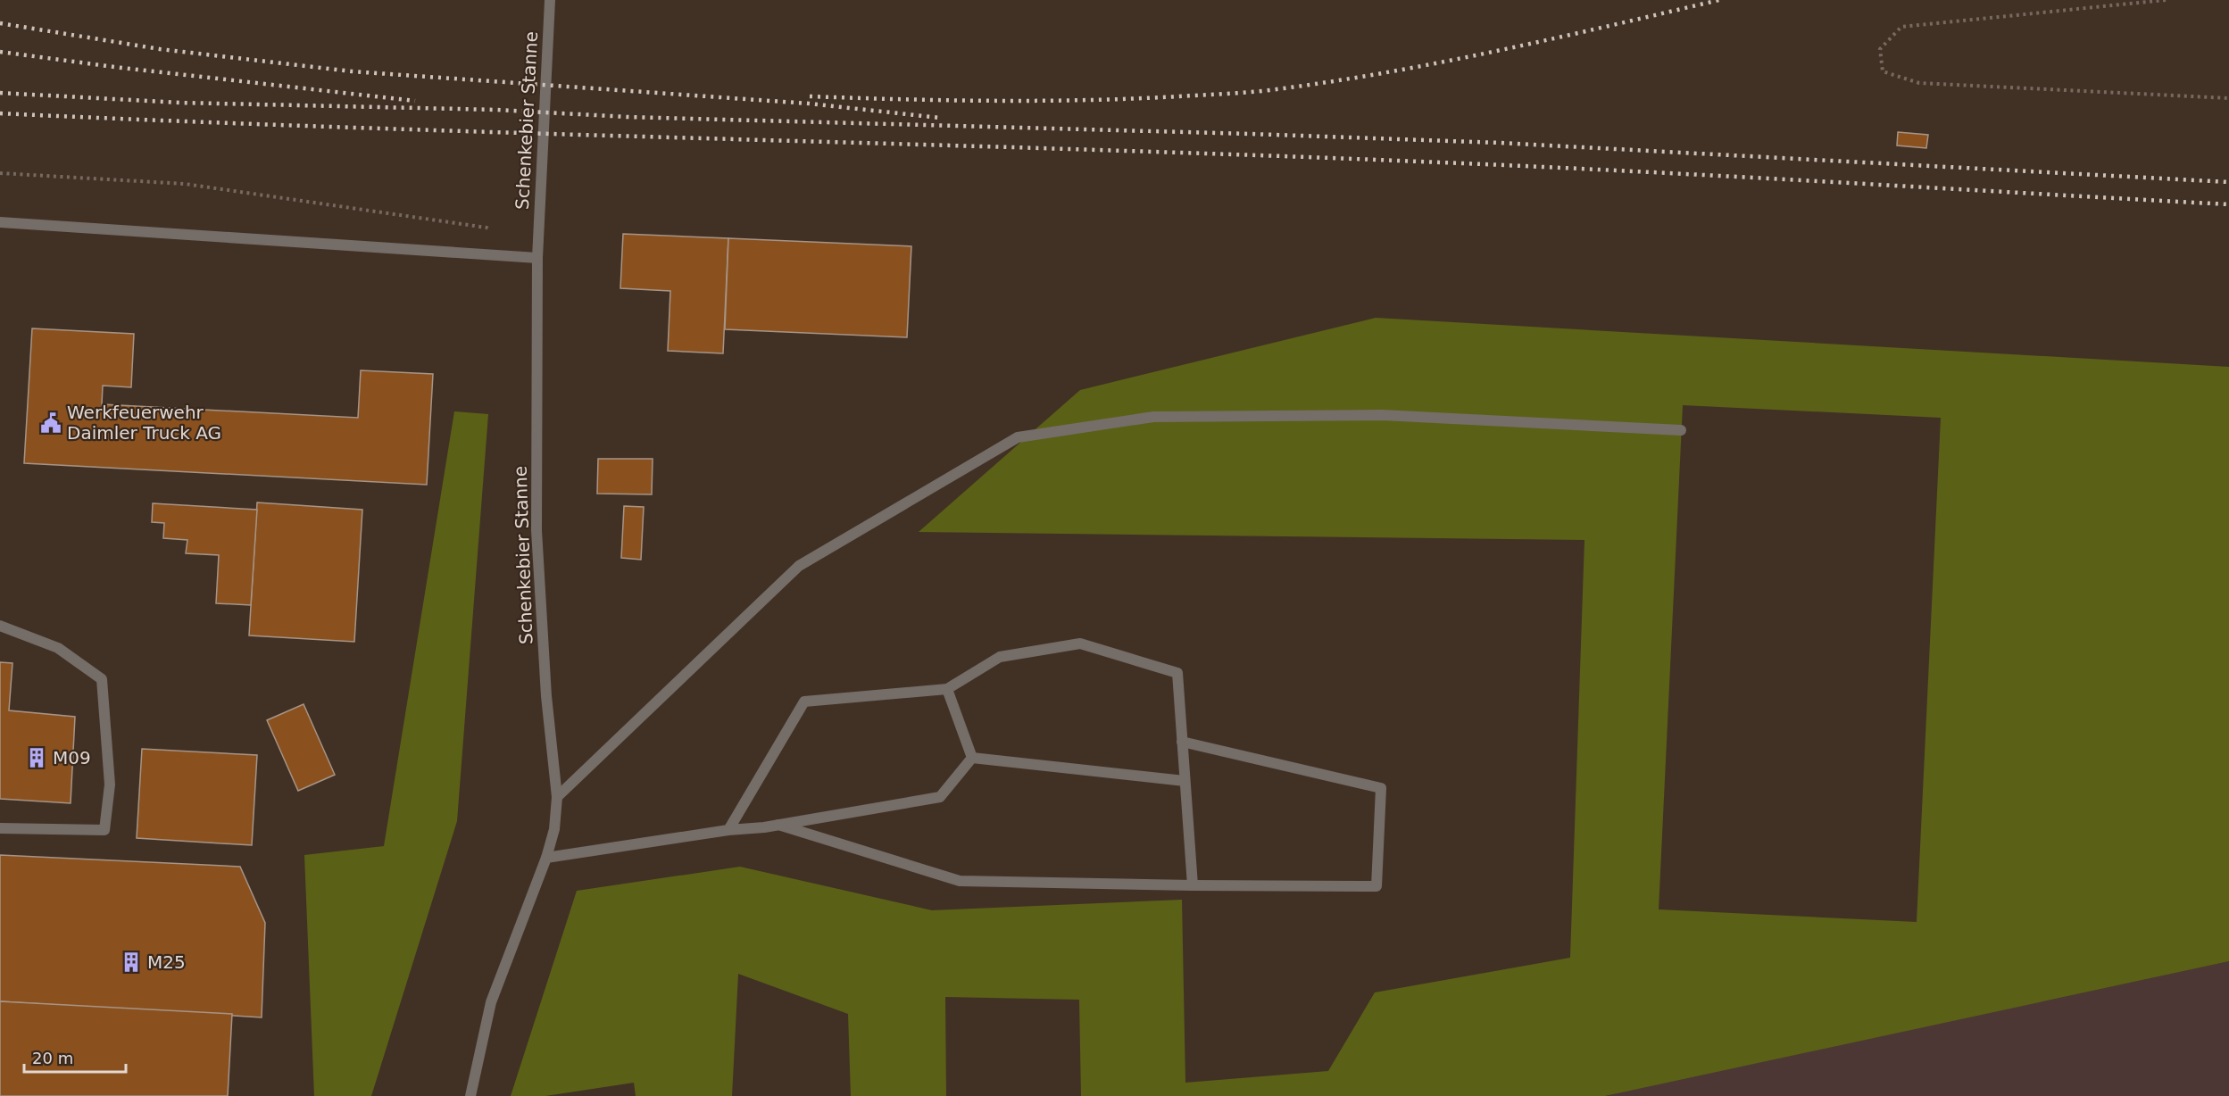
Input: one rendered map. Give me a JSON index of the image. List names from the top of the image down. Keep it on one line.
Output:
{"streets":{"street":["Schenkebier Stanne"]},"places":{"public building":["Werkfeuerwehr Daimler Truck AG"],"building":["M09","M25"]},"scale_bar":"20 m"}
